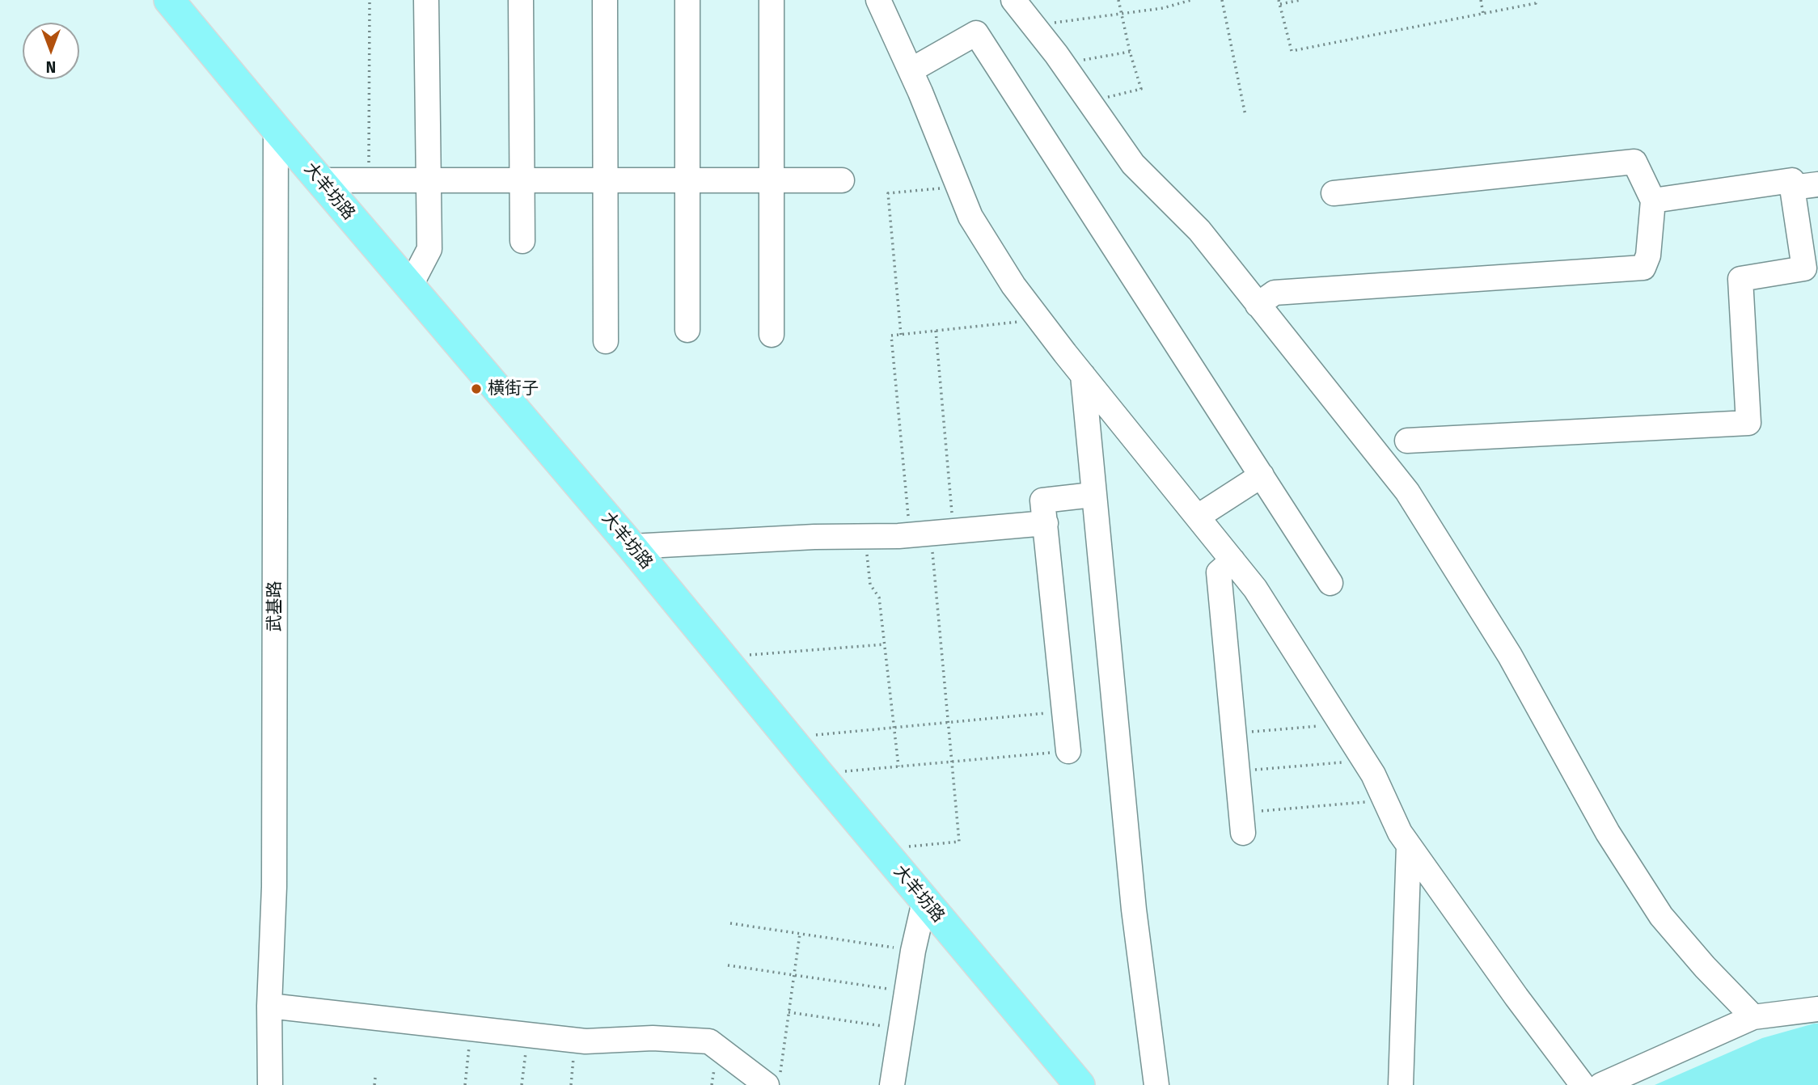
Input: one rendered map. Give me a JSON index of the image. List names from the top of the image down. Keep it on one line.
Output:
{"streets":{"main road":["大羊坊路"],"street":["武基路"]},"crossings":[["大羊坊路","武基路"]],"places":["横街子"],"north":"bottom"}
